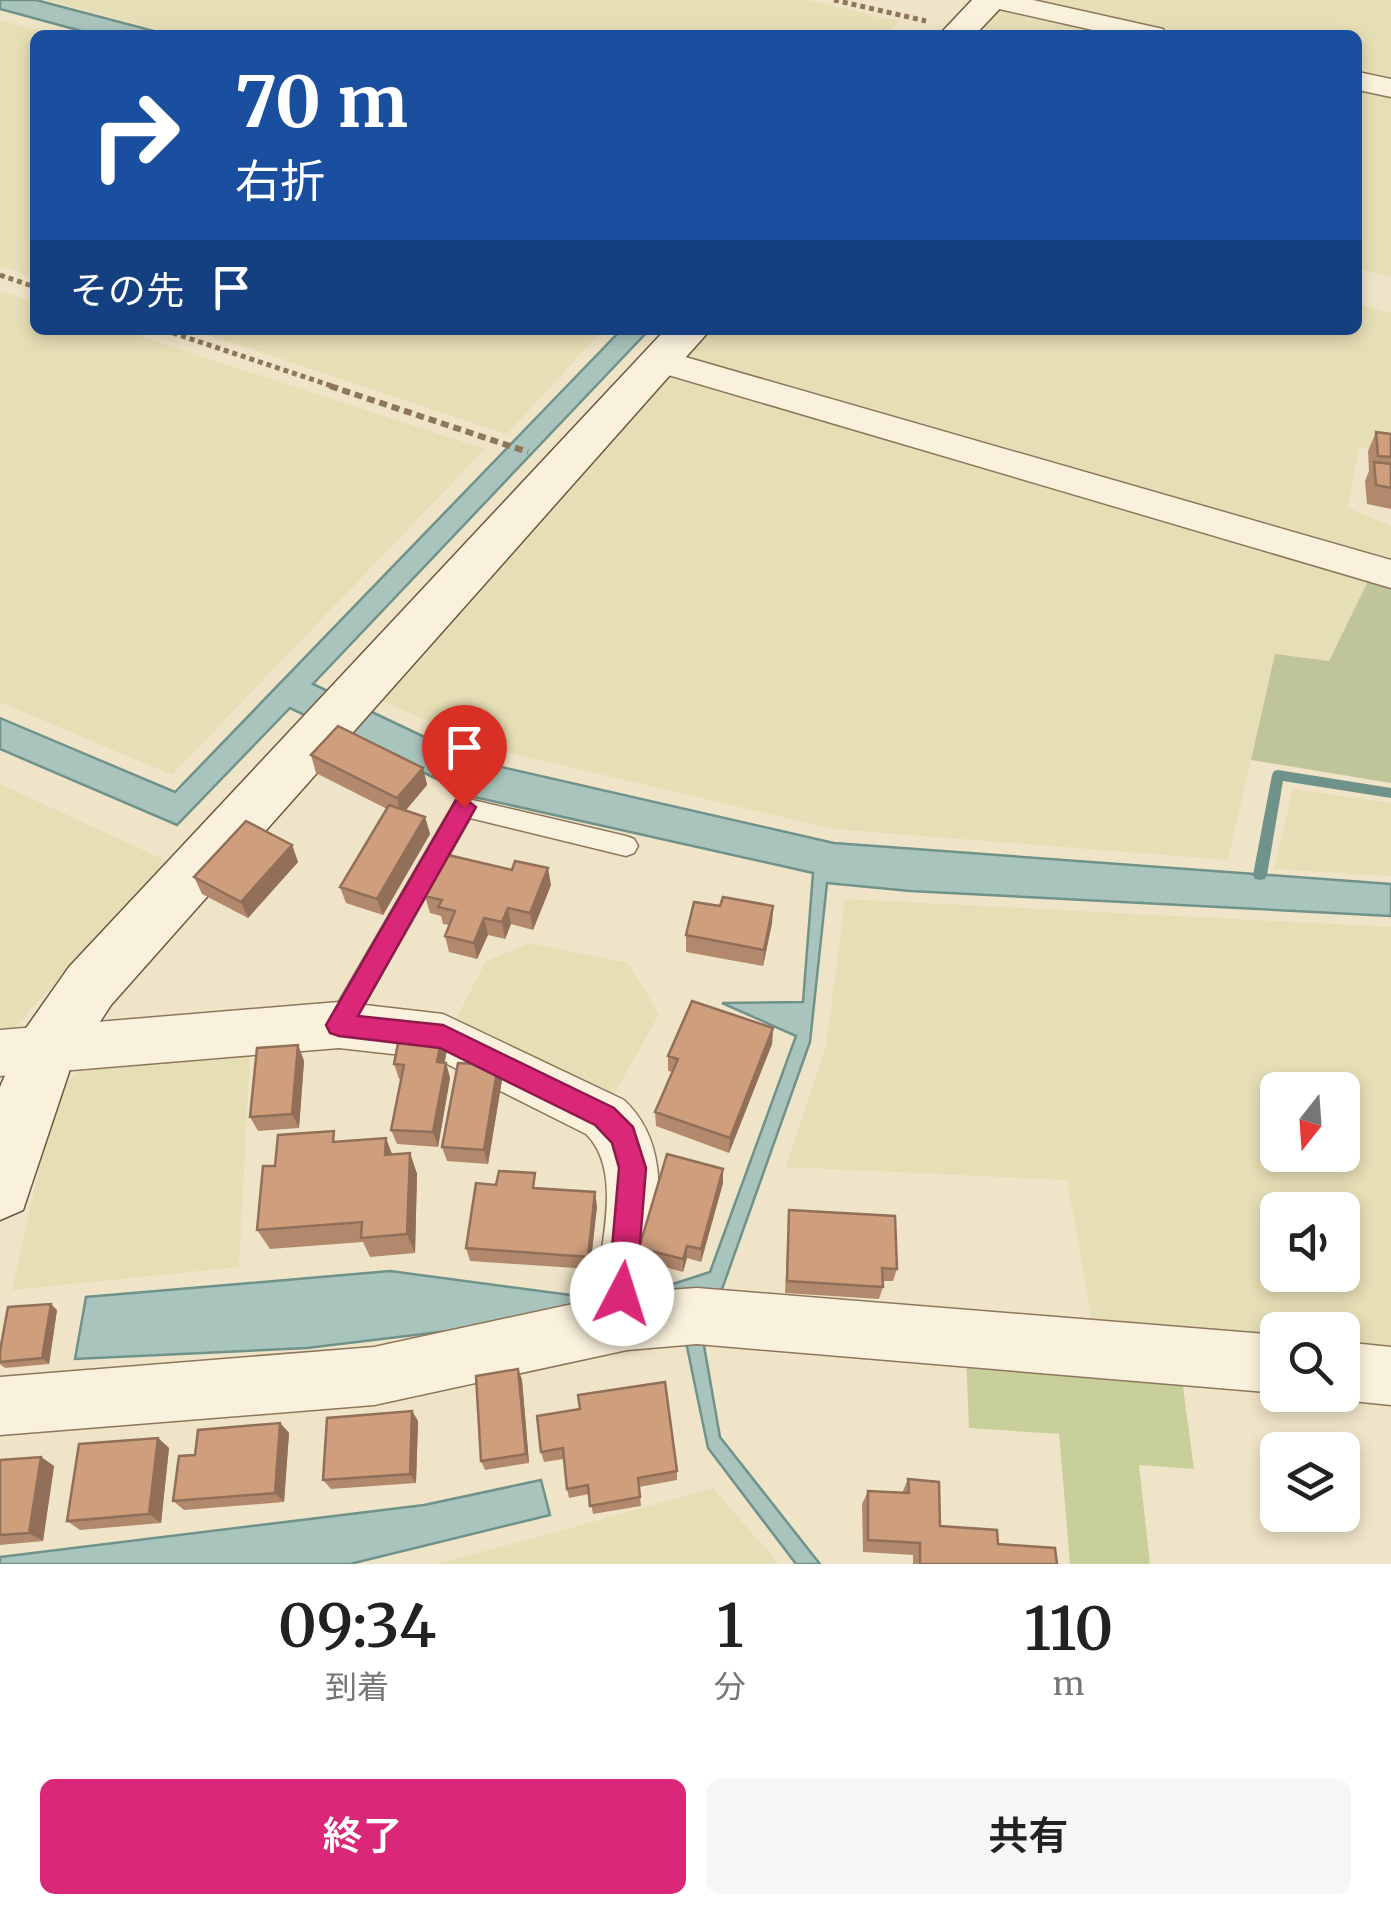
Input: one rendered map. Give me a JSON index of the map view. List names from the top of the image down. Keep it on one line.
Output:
{"north":"bottom","page":{"turn":["70 m","右折"],"then":"その先","eta":["09:34","到着","1","分","110","m"],"buttons":["終了","共有"]}}
